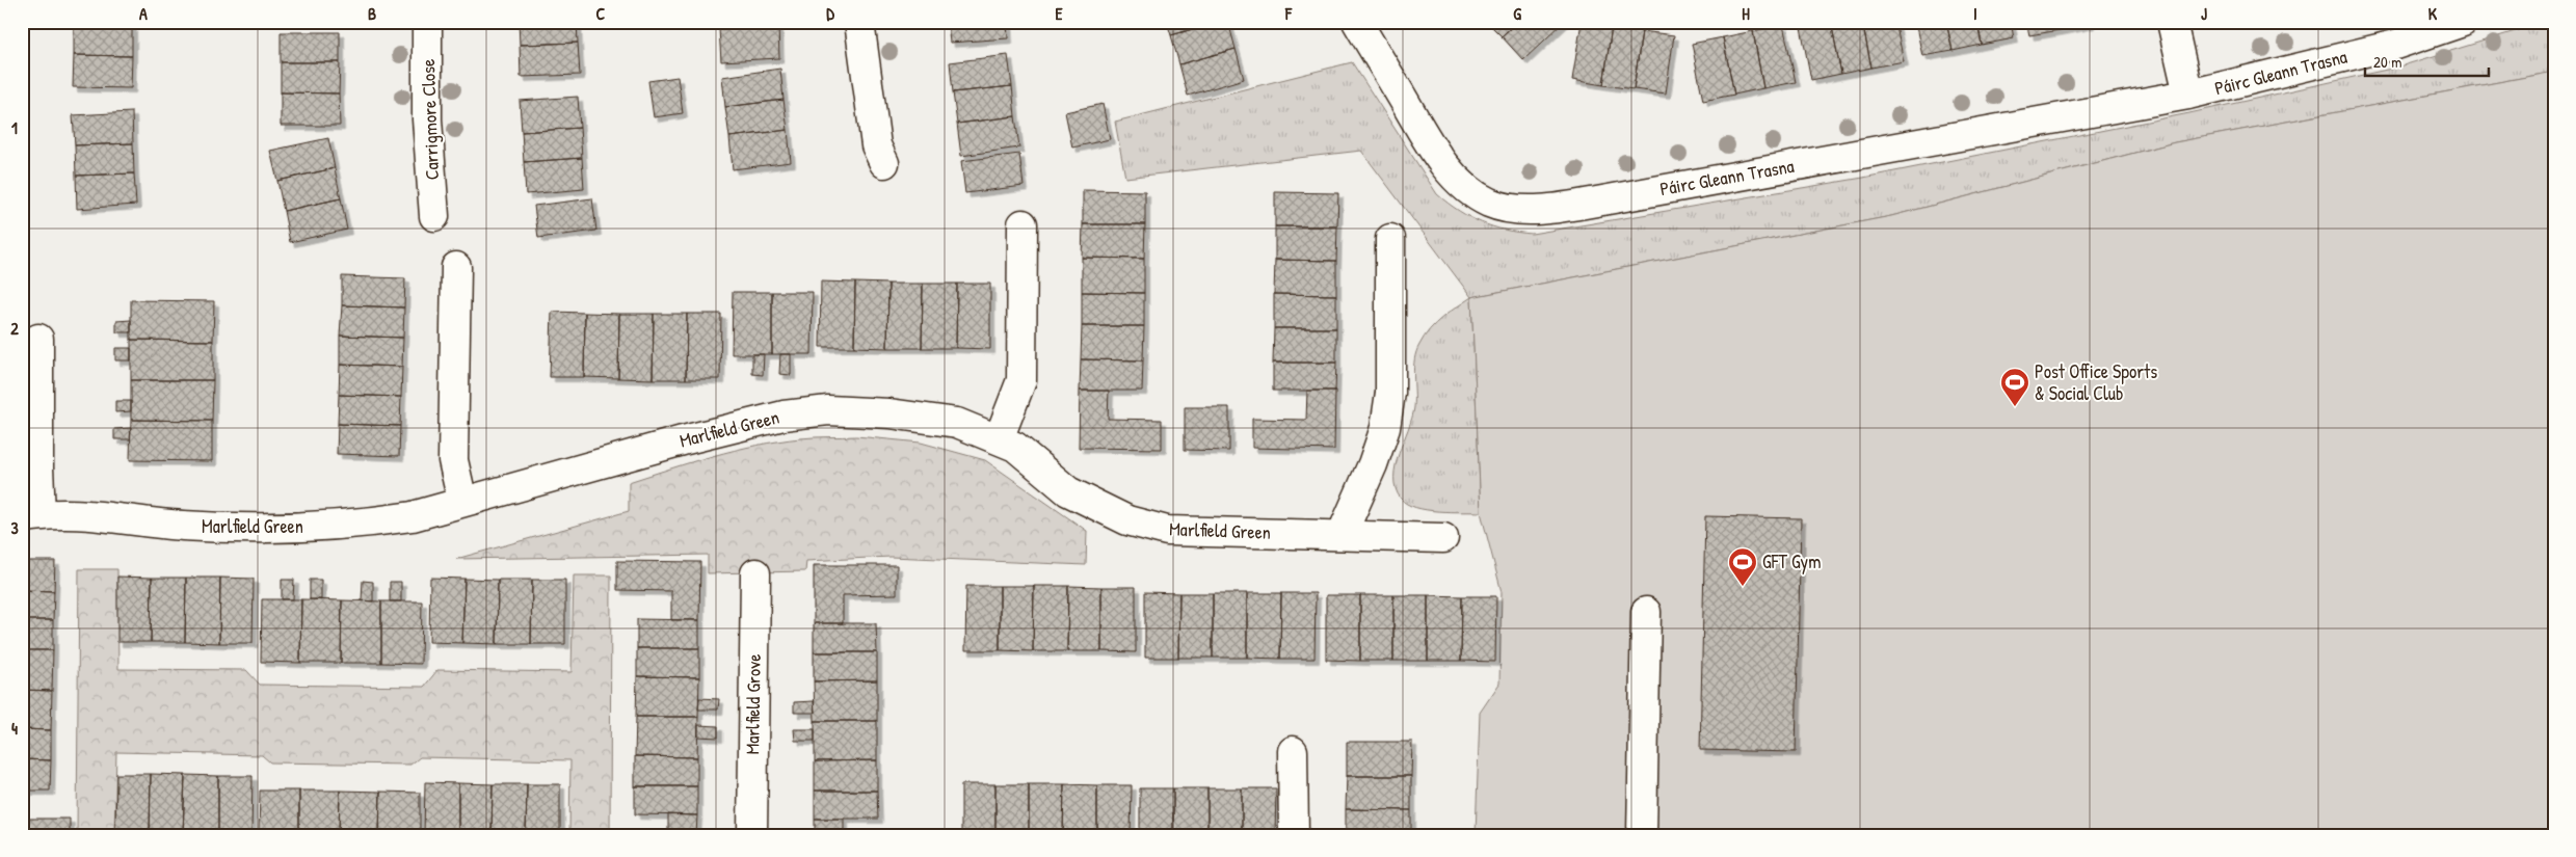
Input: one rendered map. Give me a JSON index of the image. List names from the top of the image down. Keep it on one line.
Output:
{"streets":{"street":["Páirc Gleann Trasna","Carrigmore Close","Marlfield Green","Marlfield Grove"]},"places":{"sports":["Post Office Sports & Social Club","GFT Gym"]},"scale_bar":"20 m","grid":{"columns":["A","B","C","D","E","F","G","H","I","J","K"],"rows":["1","2","3","4"]}}
